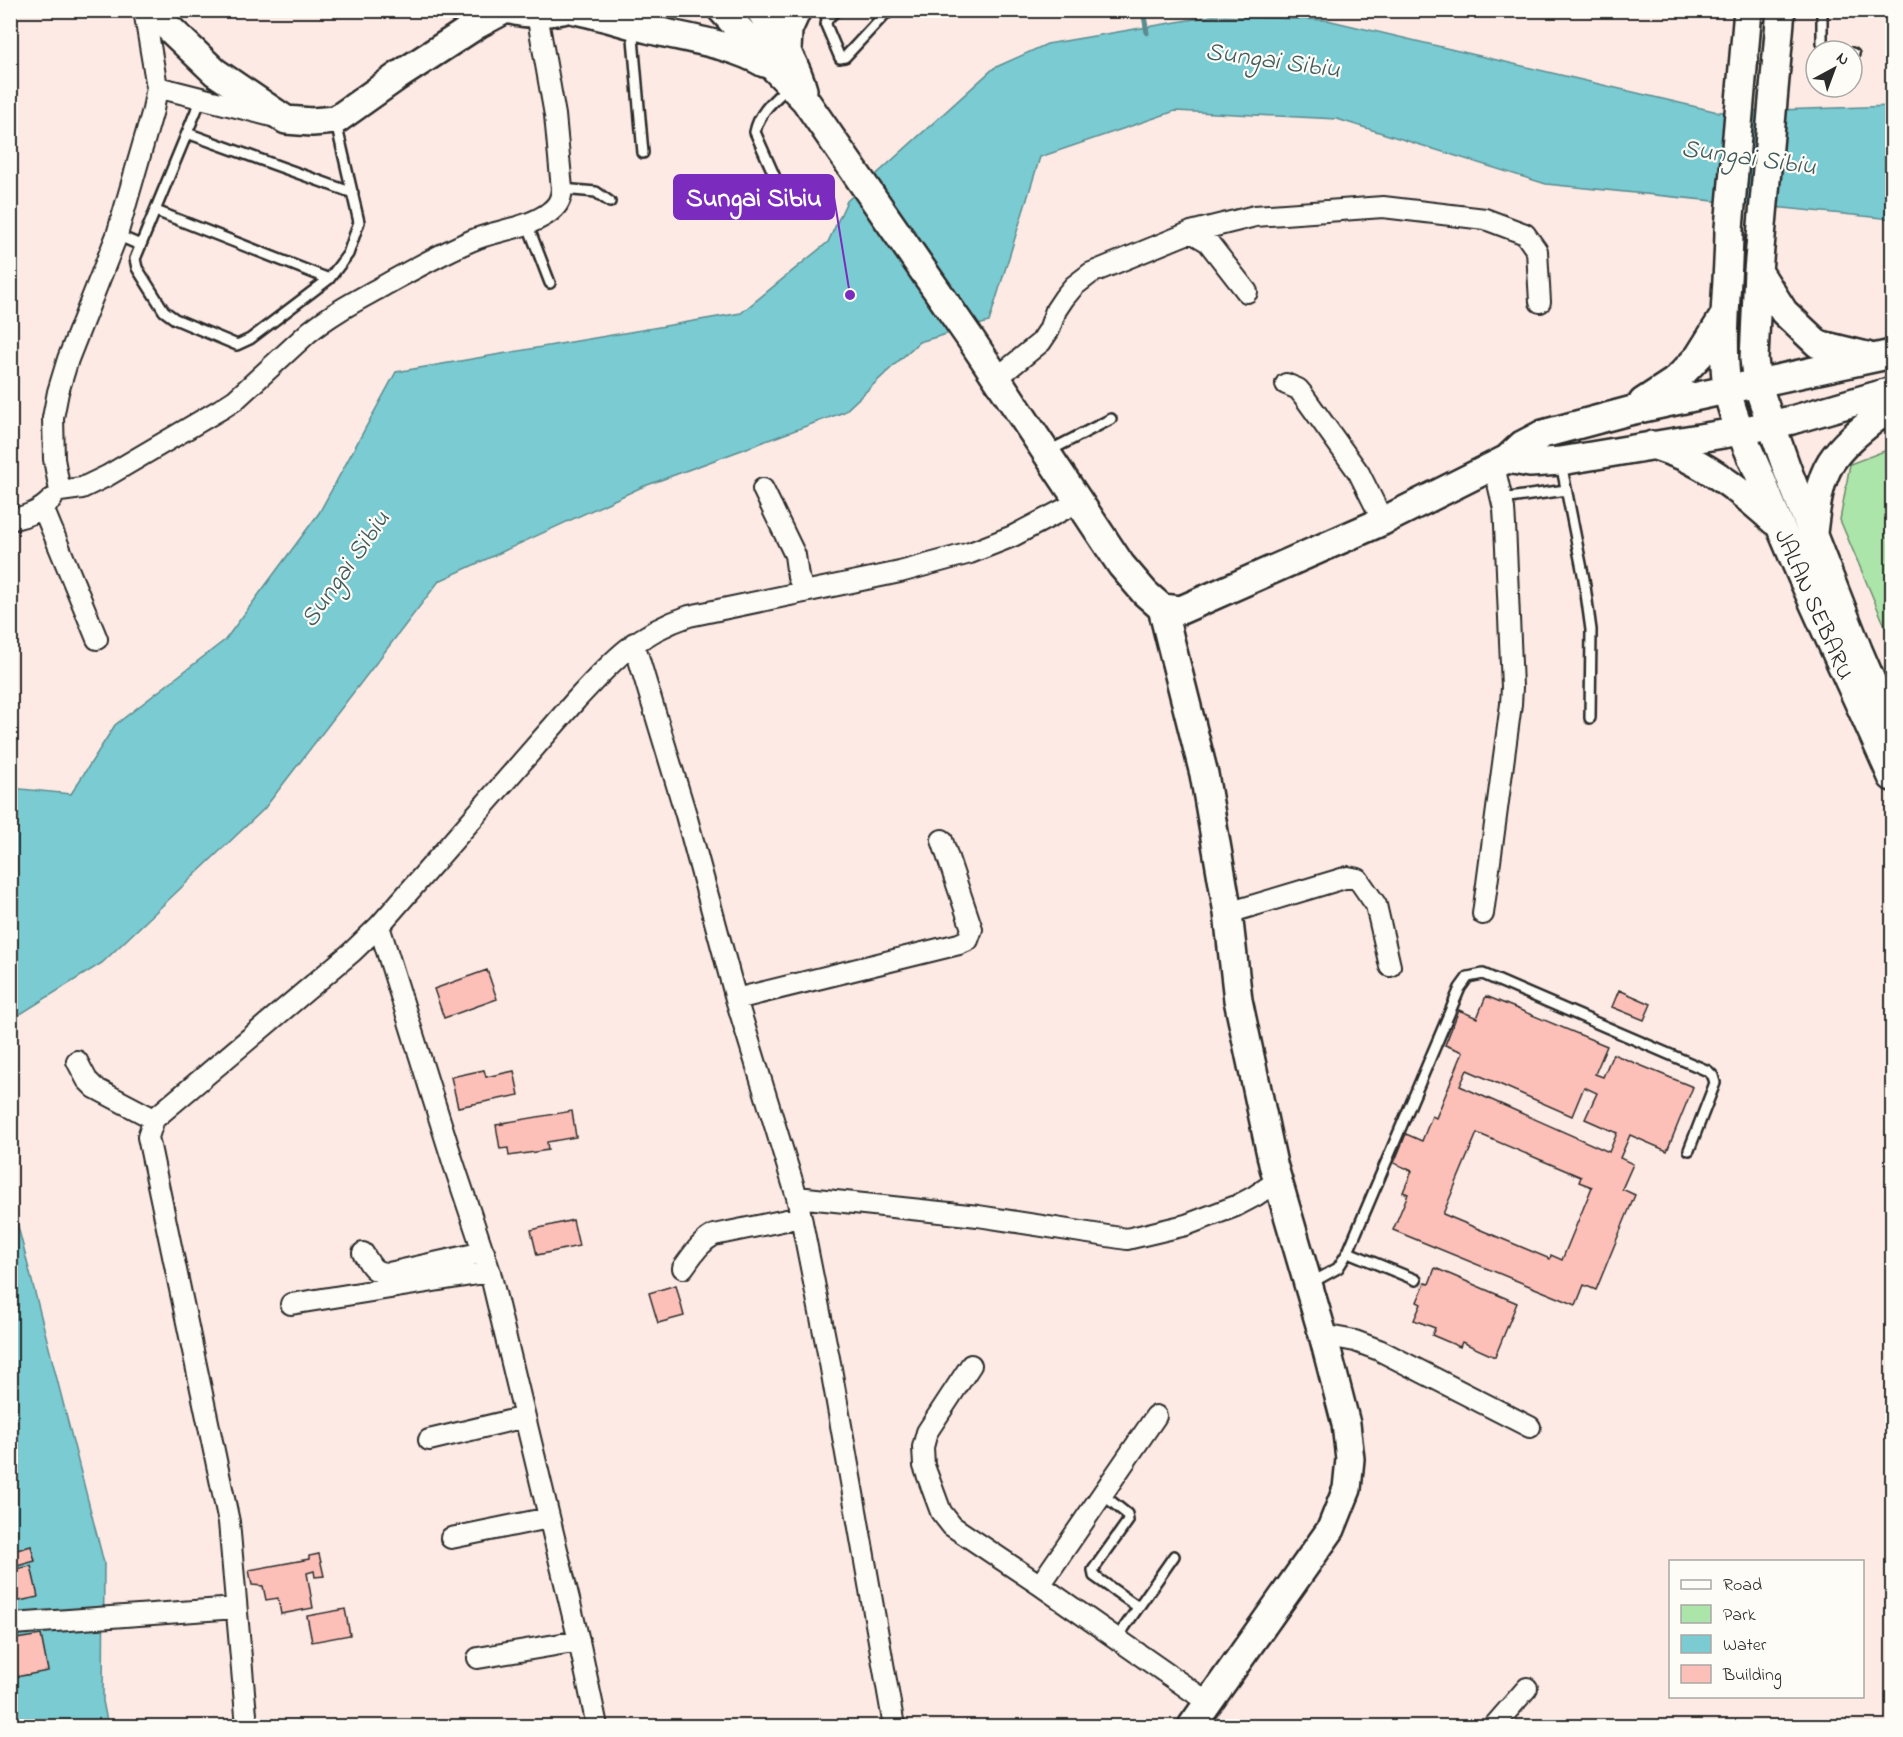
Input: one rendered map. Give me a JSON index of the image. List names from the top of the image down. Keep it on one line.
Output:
{"streets":{"street":["JALAN SEBARU"]},"water":["Sungai Sibiu"],"places":["Sungai Sibiu"],"legend":["Road","Park","Water","Building"],"north":"top right"}
